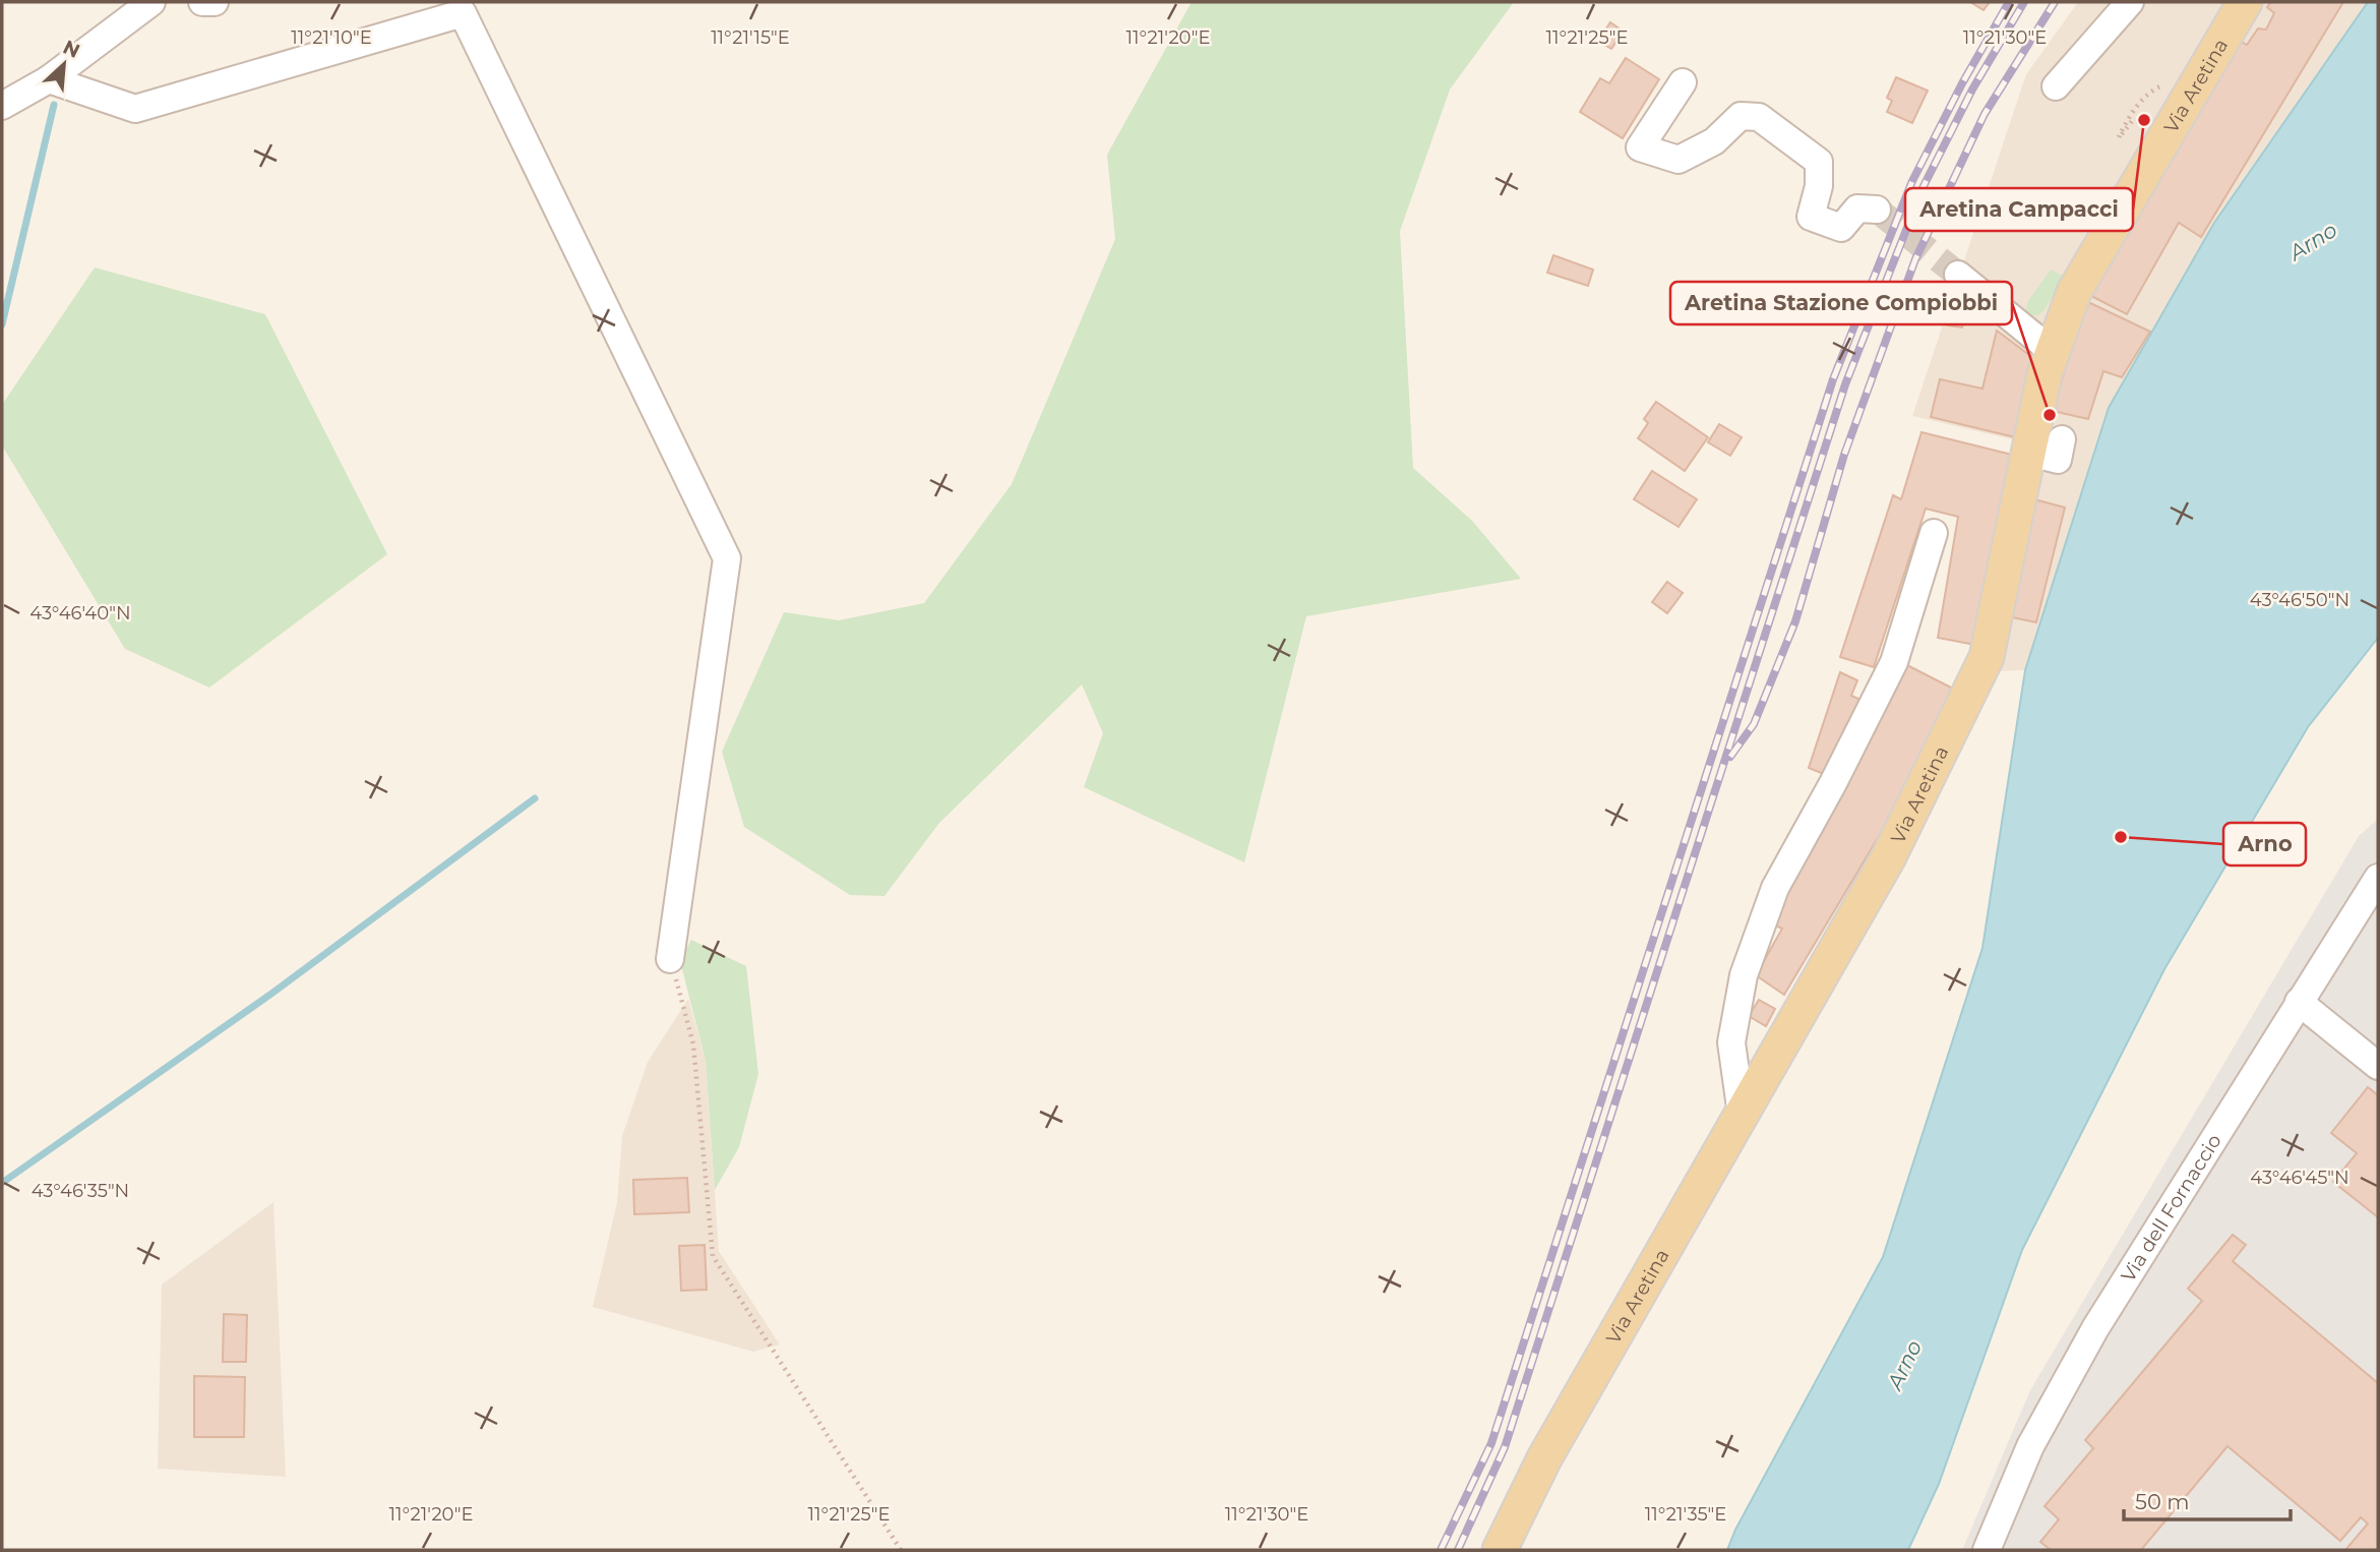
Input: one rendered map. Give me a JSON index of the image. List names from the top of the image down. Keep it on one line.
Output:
{"streets":{"main road":["Via Aretina"],"street":["Via dell Fornaccio"]},"water":["Arno"],"places":["Aretina Campacci","Aretina Stazione Compiobbi","Arno"],"scale_bar":"50 m","north":"top right","coordinates":["11°21'10\"E","11°21'15\"E","11°21'20\"E","11°21'25\"E","11°21'30\"E","43°46'50\"N","43°46'40\"N","43°46'45\"N","43°46'35\"N","11°21'35\"E"]}
